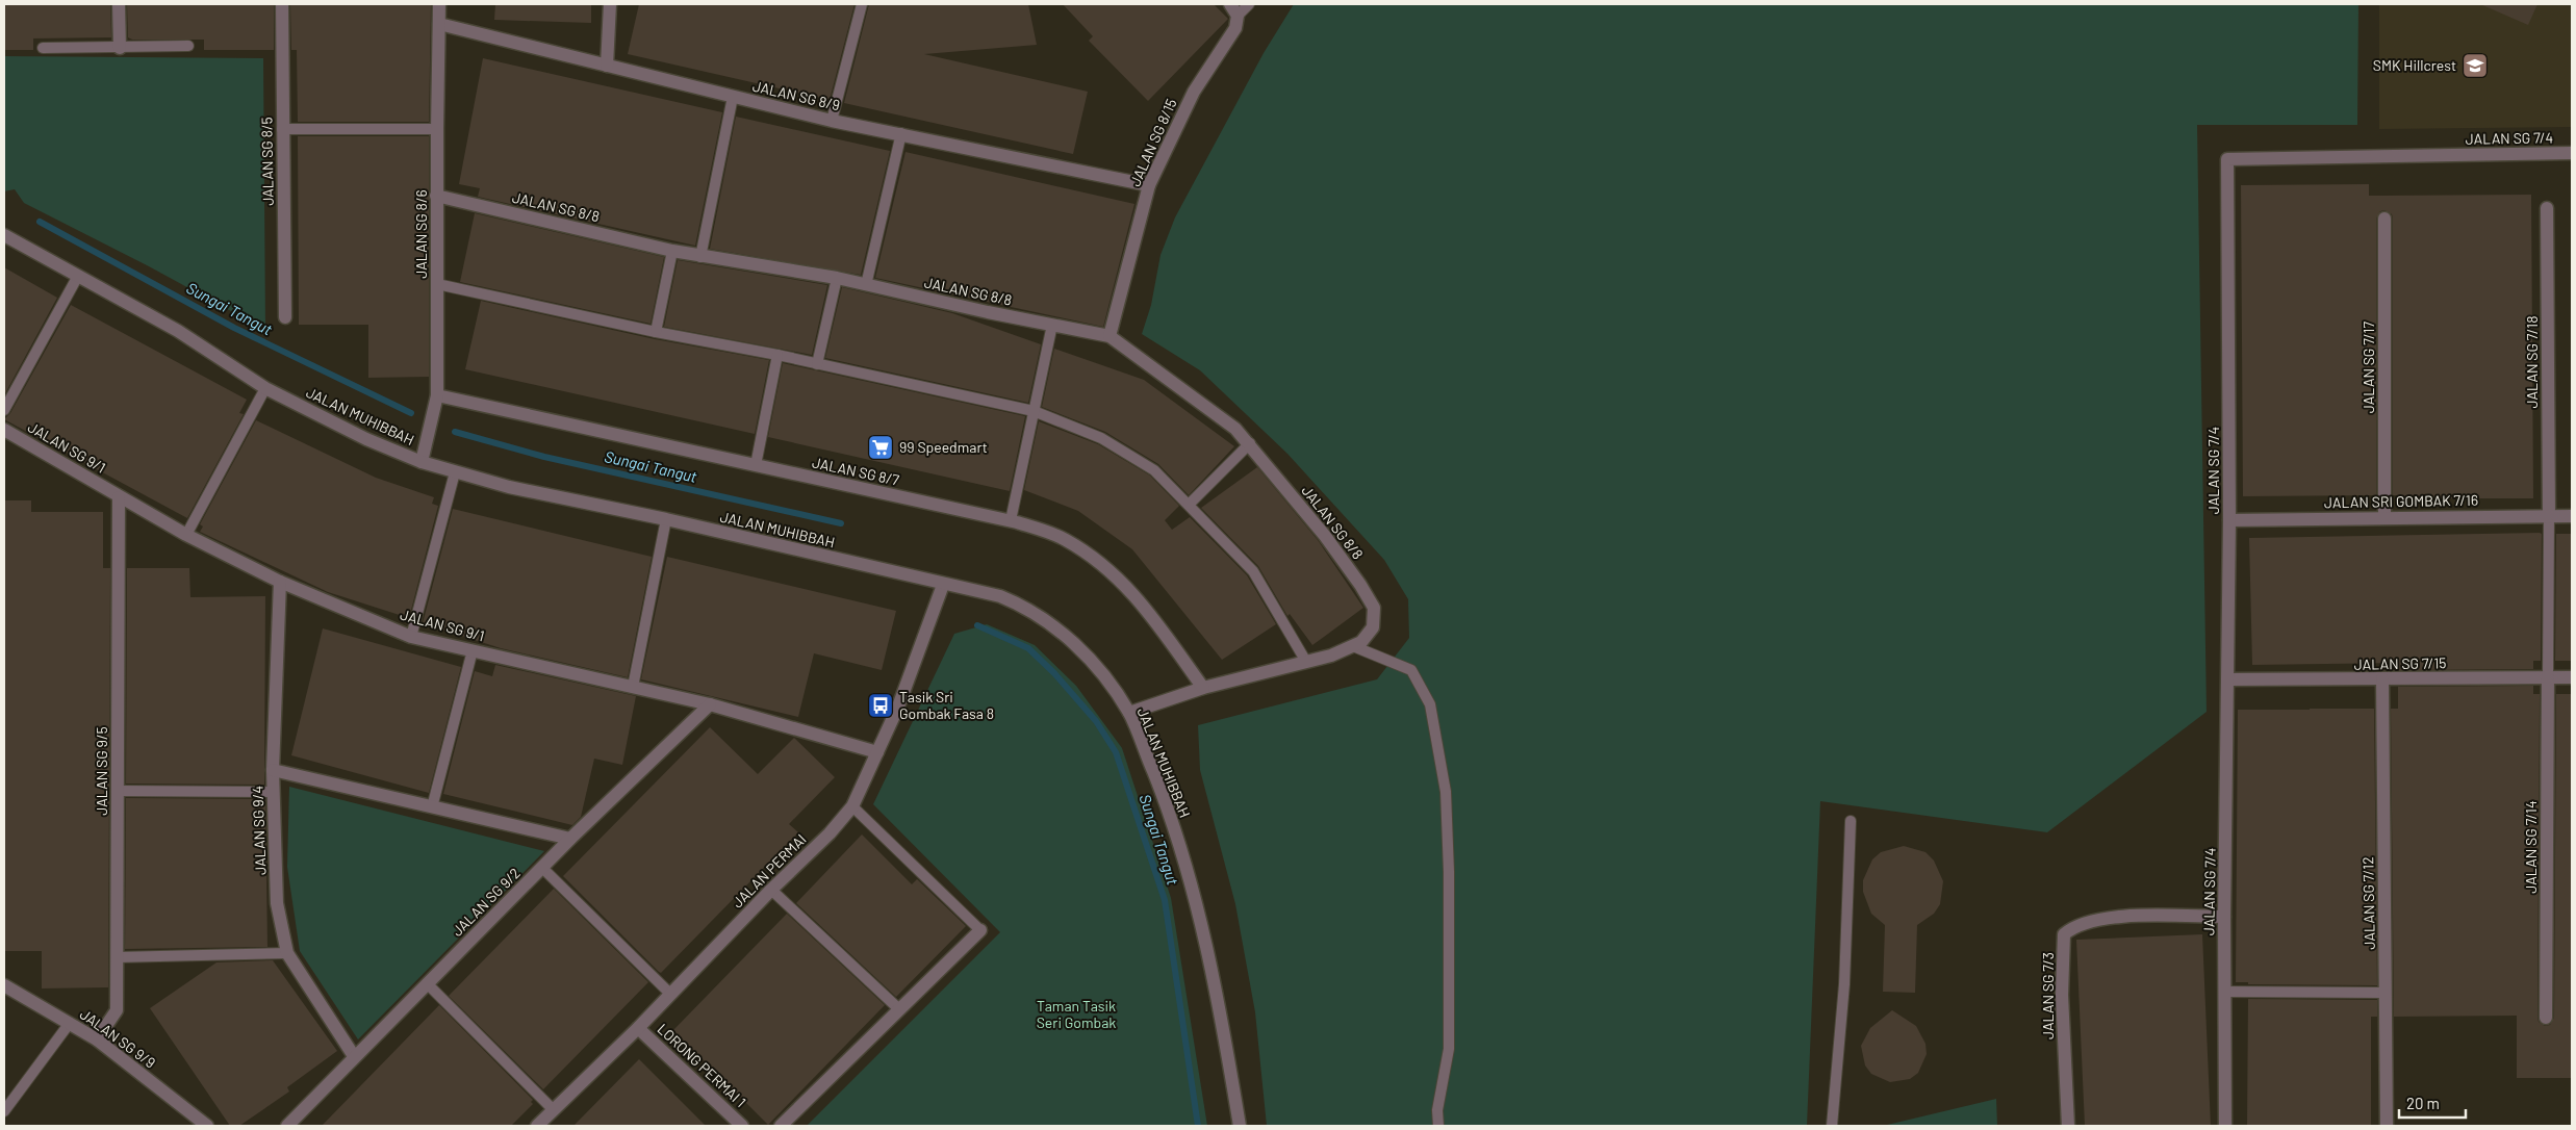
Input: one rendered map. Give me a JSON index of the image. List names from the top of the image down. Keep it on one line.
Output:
{"streets":{"street":["JALAN SG 8/9","JALAN SG 7/4","JALAN SG 8/15","JALAN SG 8/5","JALAN SG 8/8","JALAN SG 8/6","JALAN SG 7/18","JALAN SG 7/17","JALAN MUHIBBAH","JALAN SG 9/1","JALAN SG 8/7","JALAN SRI GOMBAK 7/16","JALAN SG 7/15","JALAN SG 9/5","JALAN SG 9/4","JALAN SG 7/14","JALAN PERMAI","JALAN SG 9/2","JALAN SG 7/12","JALAN SG 7/3","JALAN SG 9/9","LORONG PERMAI 1"]},"crossings":[["JALAN SG 8/9","JALAN SG 8/15"],["JALAN SG 8/9","JALAN SG 8/6"],["JALAN SG 7/4","JALAN SRI GOMBAK 7/16"],["JALAN SG 7/4","JALAN SG 7/15"],["JALAN SG 7/4","JALAN SG 7/3"],["JALAN SG 8/15","JALAN SG 8/8"],["JALAN SG 8/8","JALAN SG 8/6"],["JALAN SG 8/6","JALAN MUHIBBAH"],["JALAN SG 8/6","JALAN SG 8/7"],["JALAN SG 7/18","JALAN SRI GOMBAK 7/16"],["JALAN SG 7/17","JALAN SRI GOMBAK 7/16"],["JALAN MUHIBBAH","JALAN PERMAI"],["JALAN SG 9/1","JALAN SG 9/5"],["JALAN SG 9/1","JALAN SG 9/4"],["JALAN SG 9/1","JALAN PERMAI"],["JALAN SG 9/1","JALAN SG 9/2"],["JALAN SG 7/15","JALAN SG 7/14"],["JALAN SG 7/15","JALAN SG 7/12"],["JALAN SG 9/5","JALAN SG 9/9"],["JALAN SG 9/4","JALAN SG 9/2"],["JALAN PERMAI","LORONG PERMAI 1"]],"water":["Sungai Tangut"],"parks":["Taman Tasik Seri Gombak"],"places":{"school or university":["SMK Hillcrest"],"supermarket":["99 Speedmart"],"bus stop":["Tasik Sri Gombak Fasa 8"]},"scale_bar":"20 m"}
